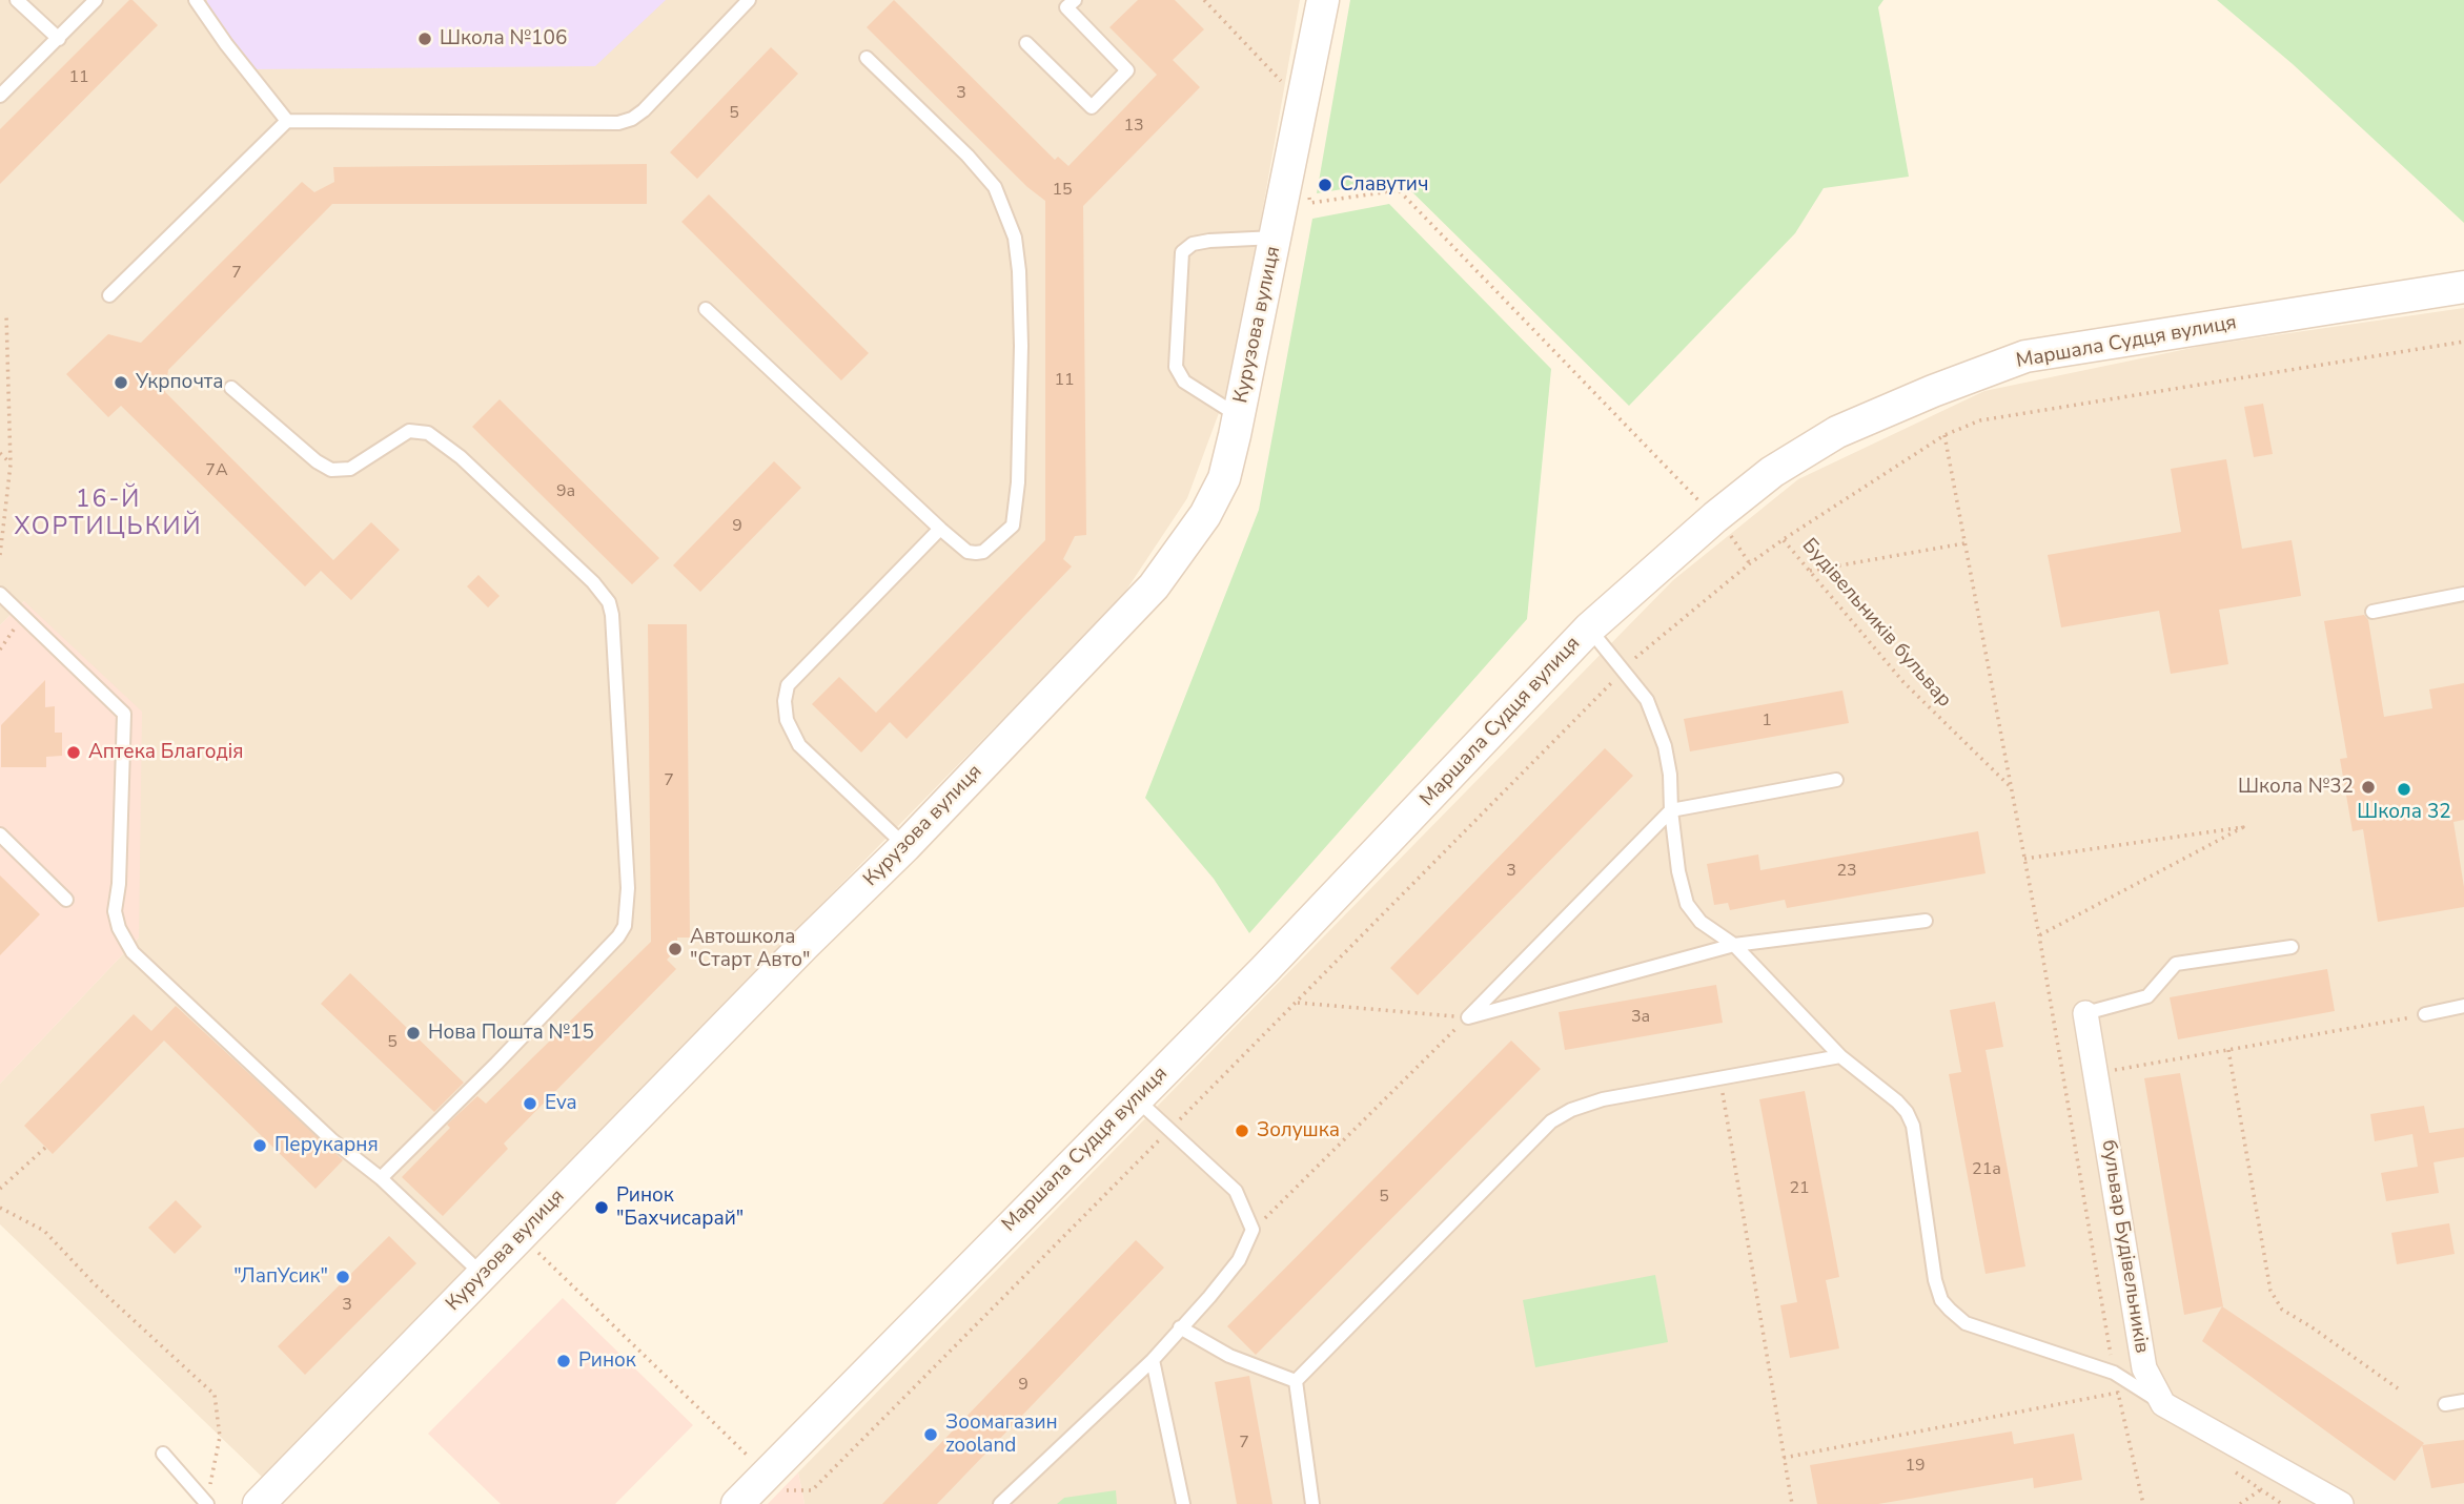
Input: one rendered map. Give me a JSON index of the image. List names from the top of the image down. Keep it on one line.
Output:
{"streets":{"street":["Курузова вулиця","Маршала Судця вулиця","бульвар Будівельників"],"path":["Будівельників бульвар"]},"districts":["16-Й ХОРТИЦЬКИЙ"],"places":["Школа №106","Славутич","Укрпочта","Аптека Благодiя","Школа №32","Школа 32","Автошкола \"Старт Авто\"","Нова Пошта №15","Eva","Золушка","Перукарня","Ринок \"Бахчисарай\"","\"ЛапУсик\"","Ринок","Зоомагазин zooland"],"house_numbers":["11","3","5","13","15","7","11","7А","9а","9","1","7","3","23","3а","5","21а","21","5","3","9","7","19"]}
